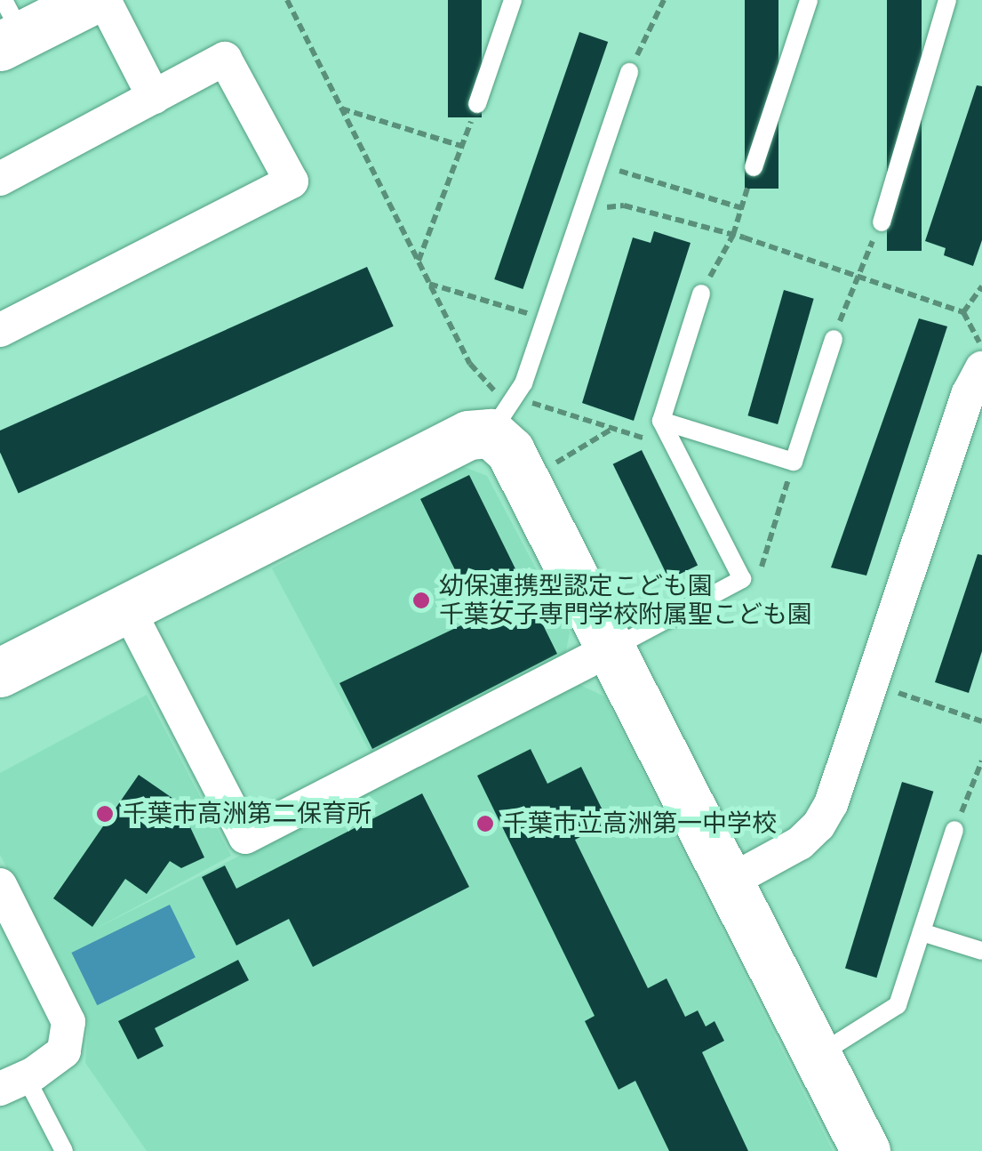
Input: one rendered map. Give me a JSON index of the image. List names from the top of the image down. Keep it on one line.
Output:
{"places":["幼保連携型認定こども園 千葉女子専門学校附属聖こども園","千葉市高洲第二保育所","千葉市立高洲第一中学校"]}
